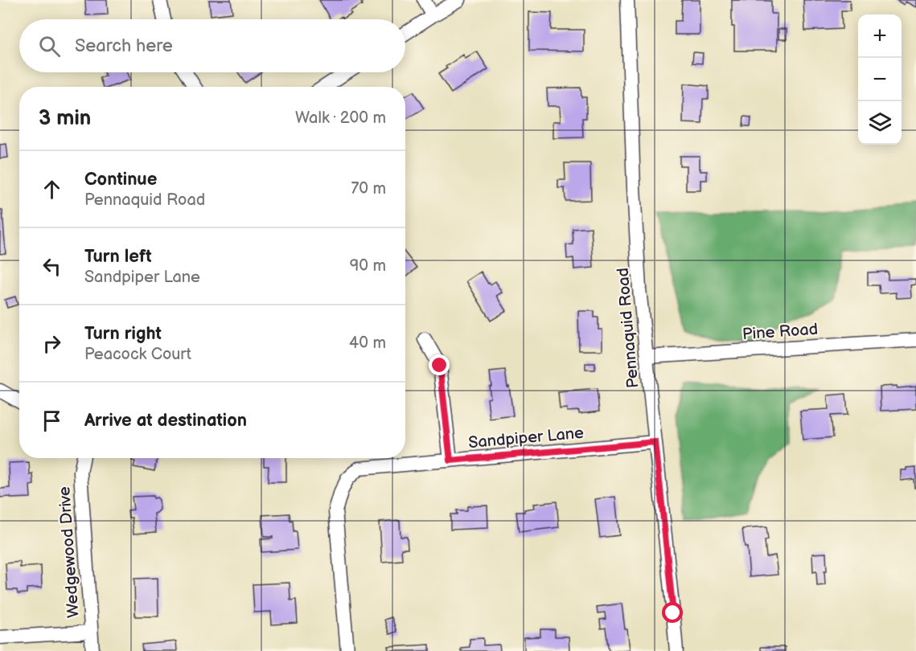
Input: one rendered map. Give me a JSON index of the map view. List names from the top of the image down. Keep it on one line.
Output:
{"streets":{"street":["Pennaquid Road","Pine Road","Sandpiper Lane","Wedgewood Drive"]},"crossings":[["Pennaquid Road","Pine Road"],["Pennaquid Road","Sandpiper Lane"]],"page":{"map_buttons":["+","−"],"search":"Search here","heading":["3 min","Walk · 200 m"],"list":[["Continue","Pennaquid Road","70 m"],["Turn left","Sandpiper Lane","90 m"],["Turn right","Peacock Court","40 m"],"Arrive at destination"]}}
